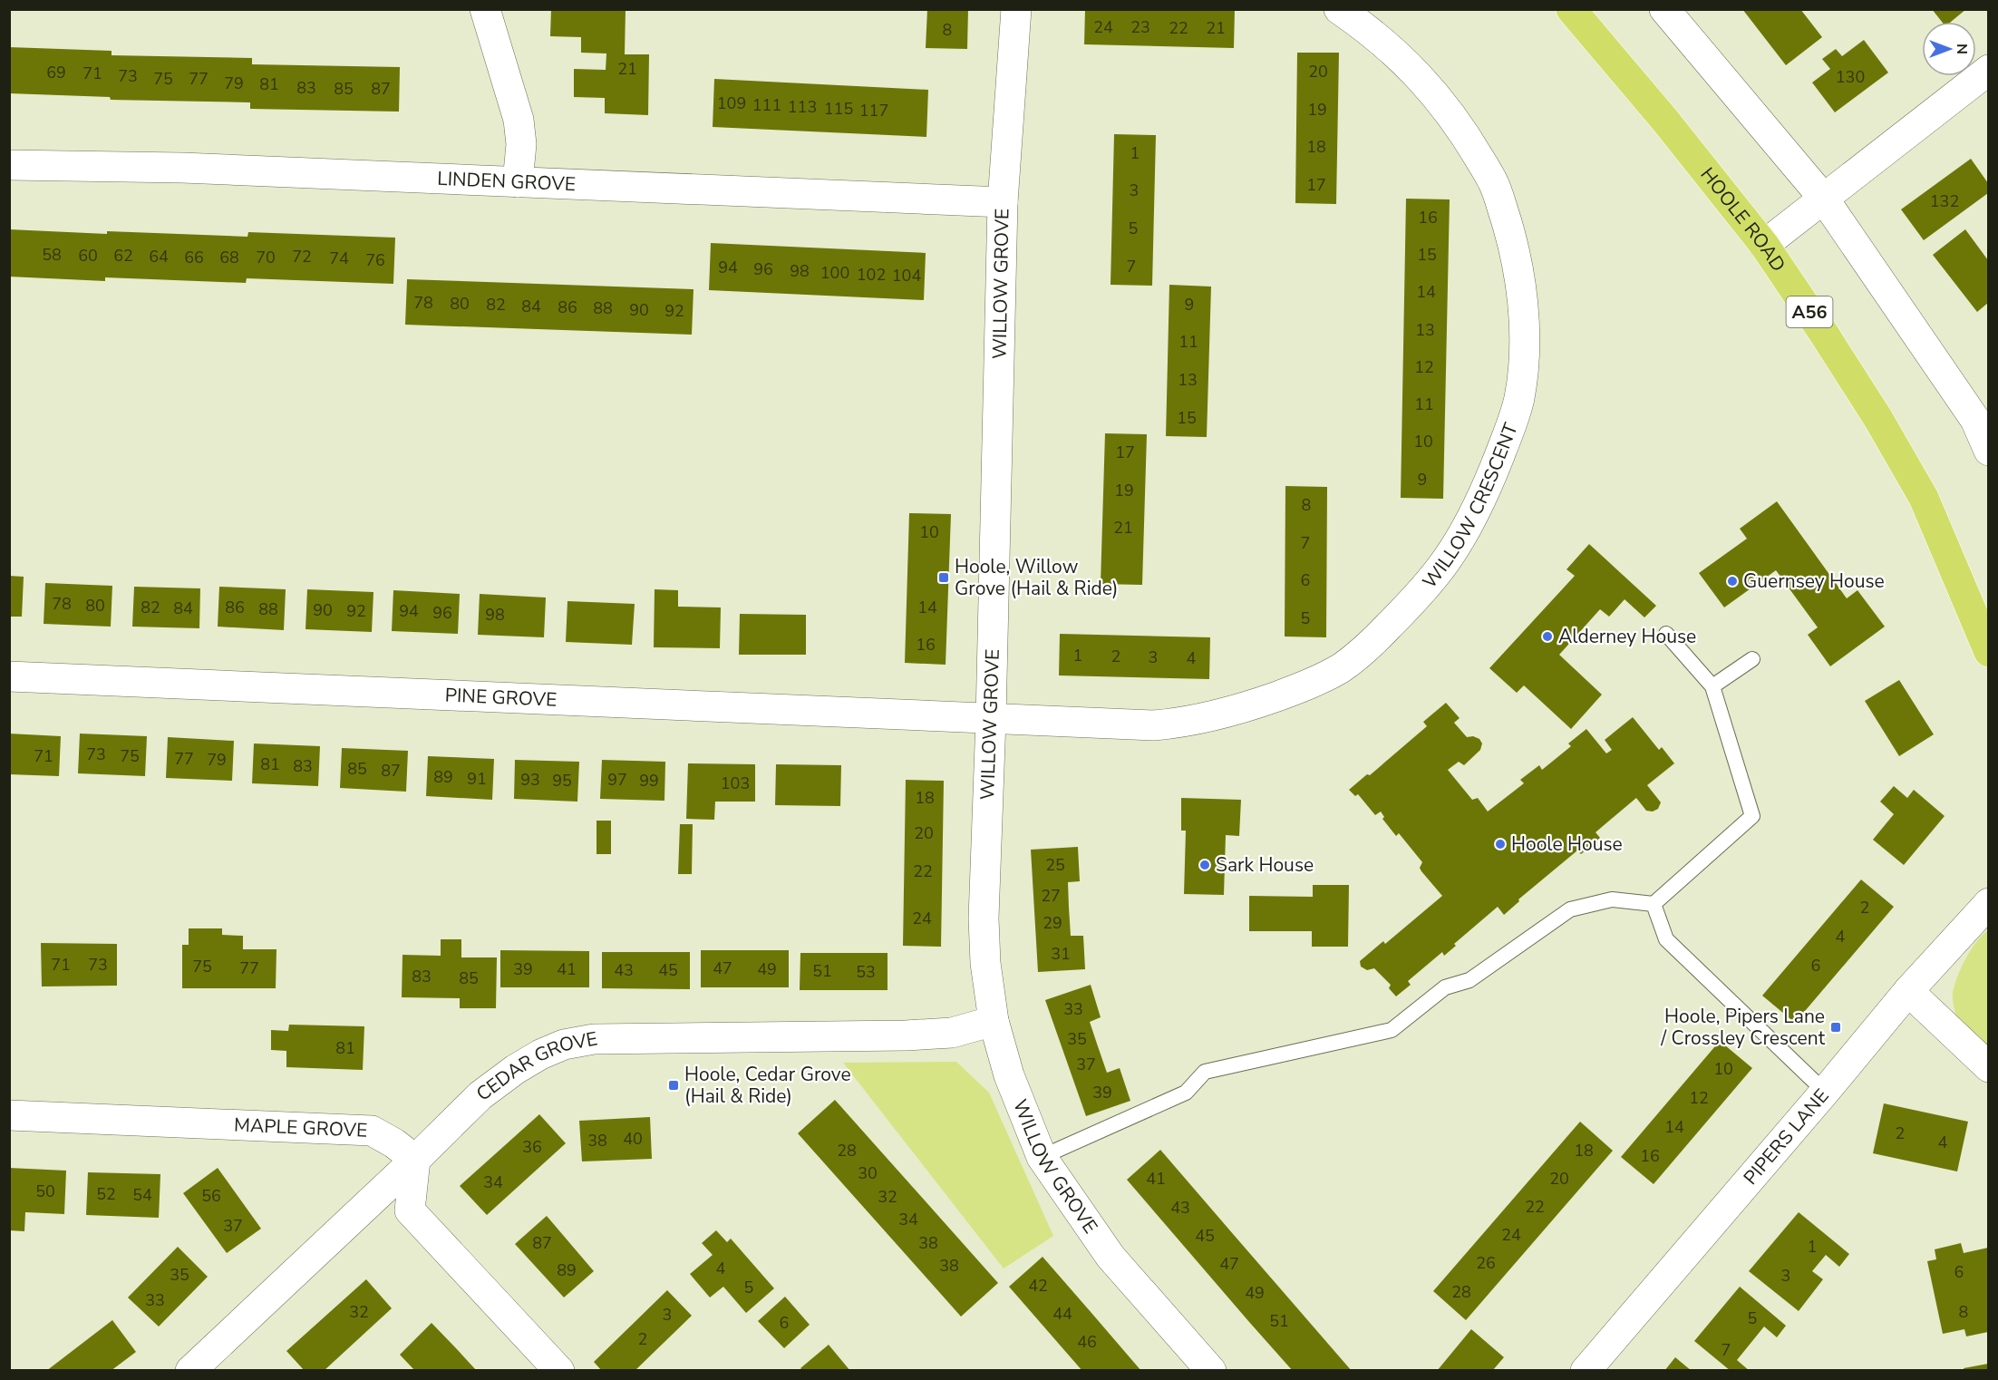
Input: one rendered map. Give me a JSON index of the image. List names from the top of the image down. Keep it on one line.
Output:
{"streets":{"highway":["HOOLE ROAD","A56"],"street":["LINDEN GROVE","WILLOW GROVE","WILLOW CRESCENT","PINE GROVE","CEDAR GROVE","MAPLE GROVE","PIPERS LANE"]},"crossings":[["LINDEN GROVE","WILLOW GROVE"],["WILLOW GROVE","WILLOW CRESCENT"],["WILLOW GROVE","PINE GROVE"],["WILLOW GROVE","CEDAR GROVE"],["WILLOW CRESCENT","PINE GROVE"],["CEDAR GROVE","MAPLE GROVE"]],"places":{"transit":["Hoole, Willow Grove (Hail & Ride)","Hoole, Pipers Lane / Crossley Crescent","Hoole, Cedar Grove (Hail & Ride)"],"other":["Guernsey House","Alderney House","Hoole House","Sark House"]},"house_numbers":["24","23","22","21","8","21","20","69","71","73","130","75","77","79","81","83","85","87","109","111","113","115","19","117","18","1","17","3","132","16","5","58","15","60","62","64","72","66","68","70","74","76","7","94","96","98","100","102","104","14","78","80","82","9","84","86","88","90","92","13","11","12","13","11","15","10","17","9","19","8","21","10","7","6","78","80","82","86","14","84","88","90","92","94","96","98","5","16","1","2","3","4","73","71","75","77","79","81","83","85","87","89","91","93","97","95","99","103","18","20","25","22","27","2","24","29","4","31","71","73","6","75","77","47","39","41","49","43","45","51","53","83","85","33","35","81","37","10","39","12","14","2","40","38","4","36","28","18","16","30","41","20","34","50","52","54","56","32","22","43","34","37","24","45","87","38","1","26","47","38","4","89","6","35","3","42","5","28","49","33","32","8","44","3","5","51","6","2","46","7"],"north":"right"}
